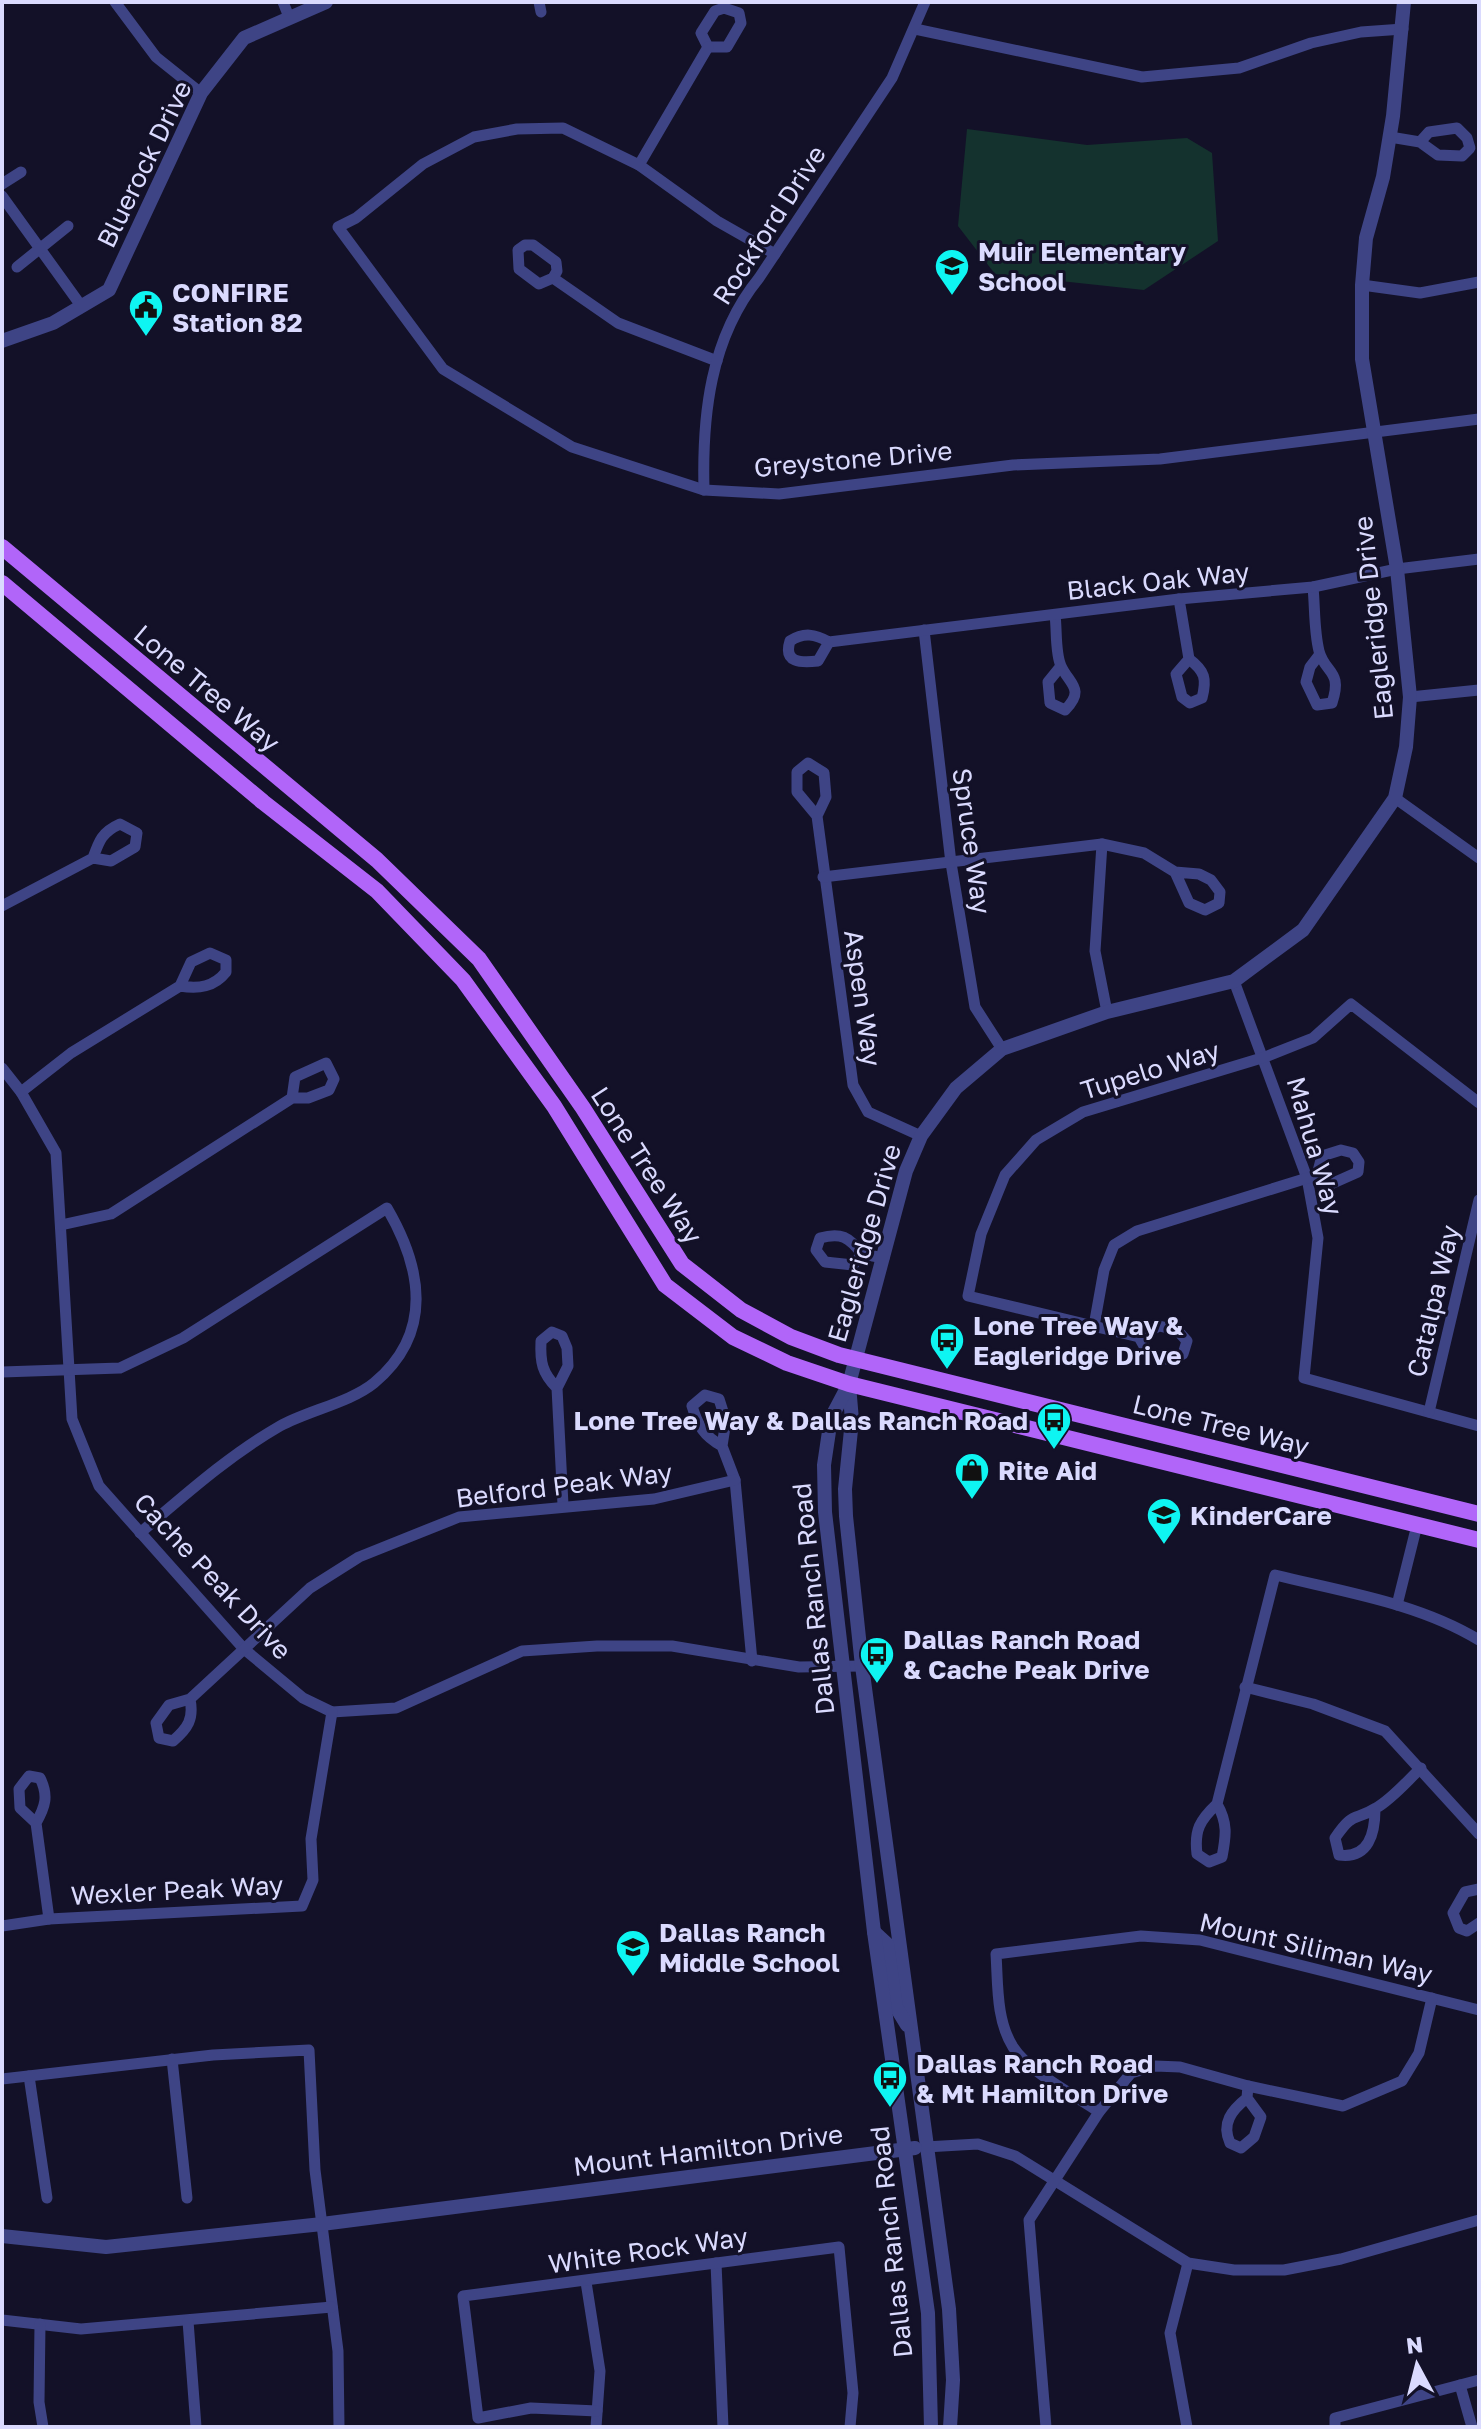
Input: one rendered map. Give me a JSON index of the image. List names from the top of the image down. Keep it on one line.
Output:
{"streets":{"main road":["Lone Tree Way"],"street":["Bluerock Drive","Rockford Drive","Greystone Drive","Black Oak Way","Eagleridge Drive","Spruce Way","Aspen Way","Tupelo Way","Mahua Way","Catalpa Way","Belford Peak Way","Cache Peak Drive","Dallas Ranch Road","Wexler Peak Way","Mount Siliman Way","Mount Hamilton Drive","White Rock Way"]},"crossings":[["Rockford Drive","Greystone Drive"],["Greystone Drive","Eagleridge Drive"],["Black Oak Way","Eagleridge Drive"],["Black Oak Way","Spruce Way"],["Eagleridge Drive","Lone Tree Way"],["Eagleridge Drive","Spruce Way"],["Eagleridge Drive","Aspen Way"],["Eagleridge Drive","Mahua Way"],["Eagleridge Drive","Dallas Ranch Road"],["Lone Tree Way","Dallas Ranch Road"],["Tupelo Way","Mahua Way"],["Mahua Way","Catalpa Way"],["Belford Peak Way","Cache Peak Drive"],["Cache Peak Drive","Wexler Peak Way"],["Dallas Ranch Road","Mount Hamilton Drive"]],"places":{"school or university":["Muir Elementary School","KinderCare","Dallas Ranch Middle School"],"public building":["CONFIRE Station 82"],"bus stop":["Lone Tree Way & Eagleridge Drive","Lone Tree Way & Dallas Ranch Road","Dallas Ranch Road & Cache Peak Drive","Dallas Ranch Road & Mt Hamilton Drive"],"shop":["Rite Aid"]},"north":"top"}
